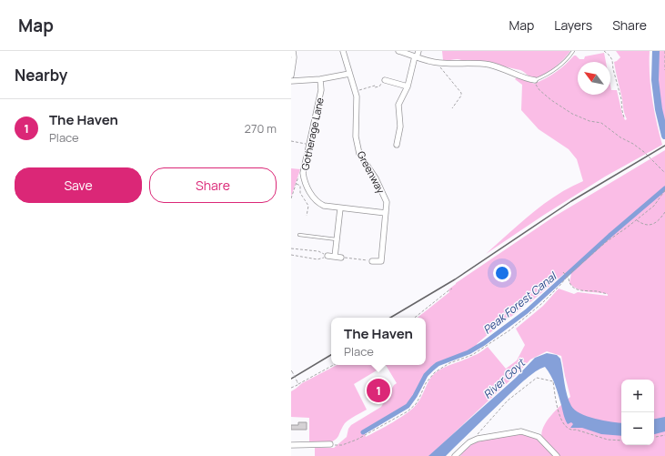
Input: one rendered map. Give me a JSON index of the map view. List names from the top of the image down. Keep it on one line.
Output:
{"streets":{"street":["Gotherage Lane","Greenway"]},"crossings":[["Gotherage Lane","Greenway"]],"water":["Peak Forest Canal","River Goyt"],"north":"top left","page":{"header":"Map","nav":["Map","Layers","Share"],"heading":"Nearby","list":[{"mark":"1","name":"The Haven","note":"Place","value":"270 m"}],"buttons":["Save","Share"],"popup":["The Haven","Place"],"pins":"1","map_buttons":["+","−"]}}
